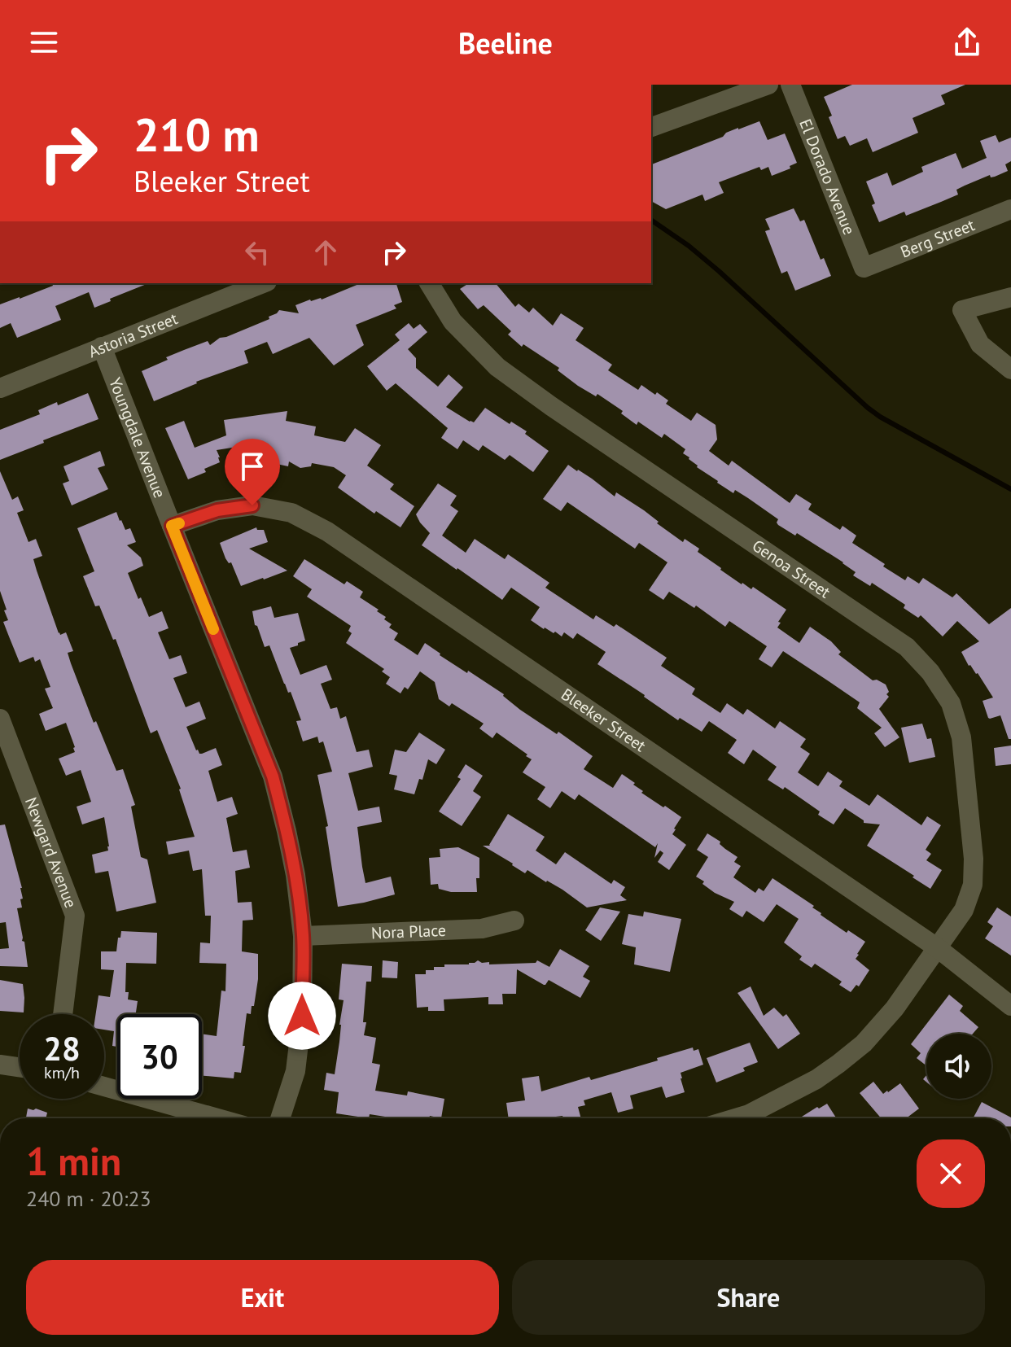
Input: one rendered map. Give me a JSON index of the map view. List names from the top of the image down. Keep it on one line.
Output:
{"streets":{"street":["El Dorado Avenue","Berg Street","Astoria Street","Youngdale Avenue","Genoa Street","Bleeker Street","Newgard Avenue","Nora Place"]},"crossings":[["El Dorado Avenue","Berg Street"],["Astoria Street","Youngdale Avenue"],["Youngdale Avenue","Bleeker Street"],["Youngdale Avenue","Nora Place"],["Genoa Street","Bleeker Street"]],"page":{"header":"Beeline","turn":["210 m","Bleeker Street"],"speed":"28 km/h","limit":"30","heading":["1 min","240 m · 20:23"],"buttons":["Exit","Share"]}}
